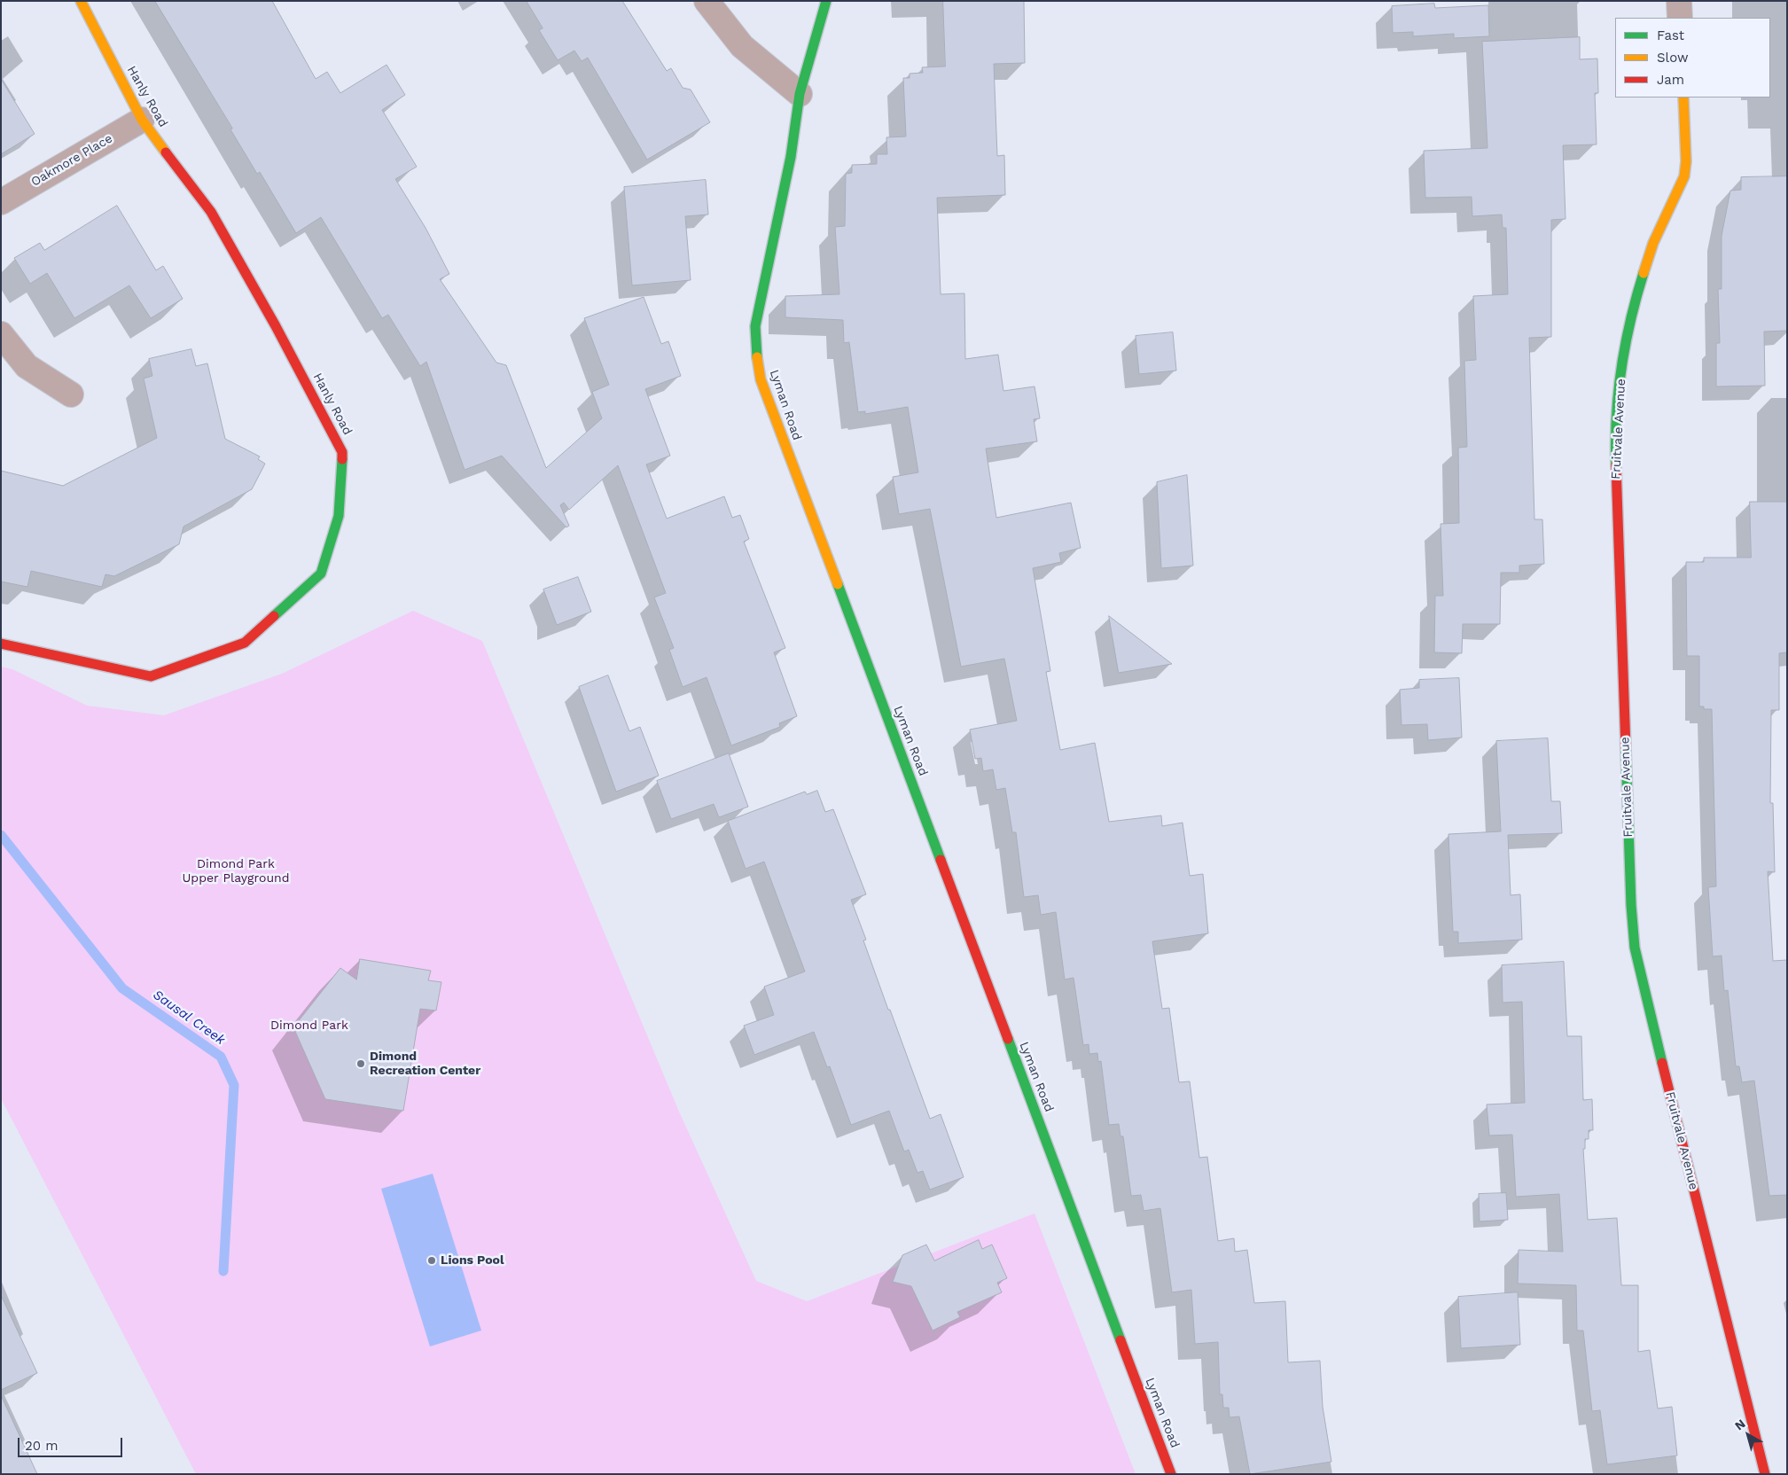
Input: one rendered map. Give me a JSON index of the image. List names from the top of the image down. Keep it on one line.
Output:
{"streets":{"street":["Hanly Road","Oakmore Place","Lyman Road","Fruitvale Avenue"]},"crossings":[["Hanly Road","Oakmore Place"]],"water":["Sausal Creek"],"parks":["Dimond Park Upper Playground","Dimond Park"],"places":["Dimond Recreation Center","Lions Pool"],"legend":["Fast","Slow","Jam"],"scale_bar":"20 m","north":"top left"}
